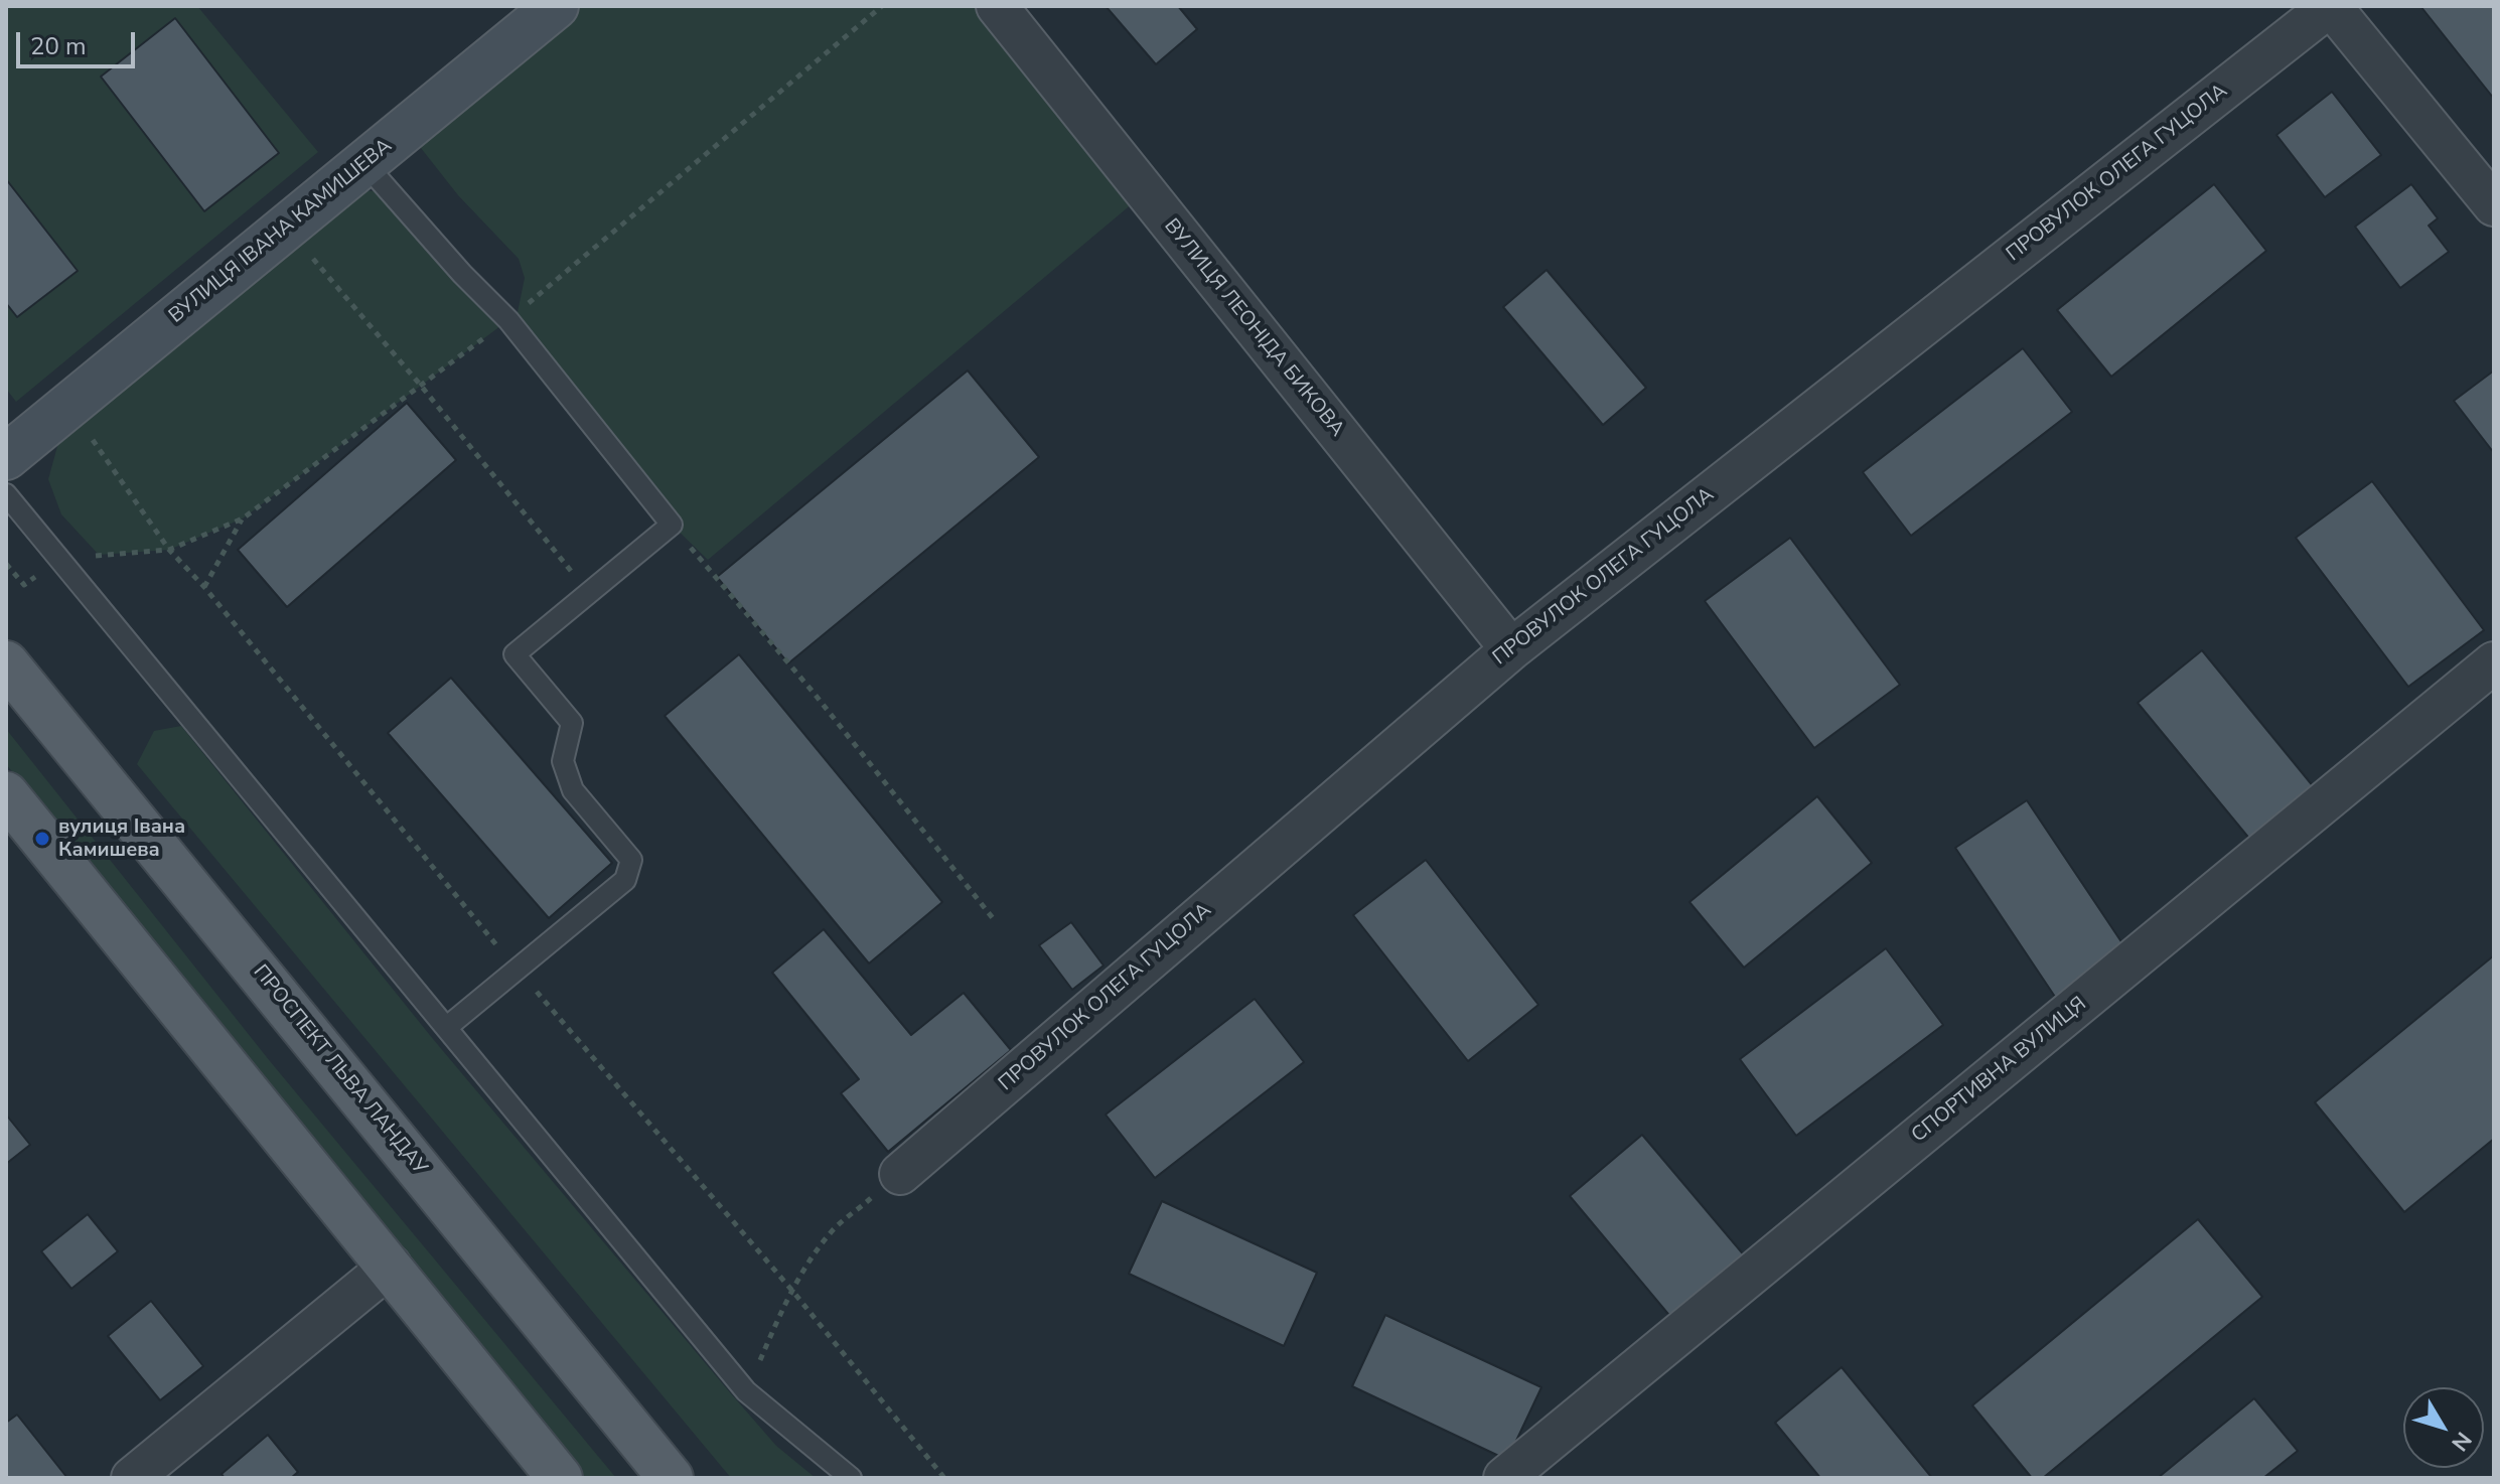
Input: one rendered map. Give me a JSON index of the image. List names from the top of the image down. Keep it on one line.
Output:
{"streets":{"main road":["ПРОСПЕКТ ЛЬВА ЛАНДАУ"],"street":["ПРОВУЛОК ОЛЕГА ГУЦОЛА","ВУЛИЦЯ ІВАНА КАМИШЕВА","ВУЛИЦЯ ЛЕОНІДА БИКОВА","СПОРТИВНА ВУЛИЦЯ"]},"crossings":[["ПРОВУЛОК ОЛЕГА ГУЦОЛА","ВУЛИЦЯ ЛЕОНІДА БИКОВА"]],"places":["вулиця Івана Камишева"],"scale_bar":"20 m","north":"bottom right"}
